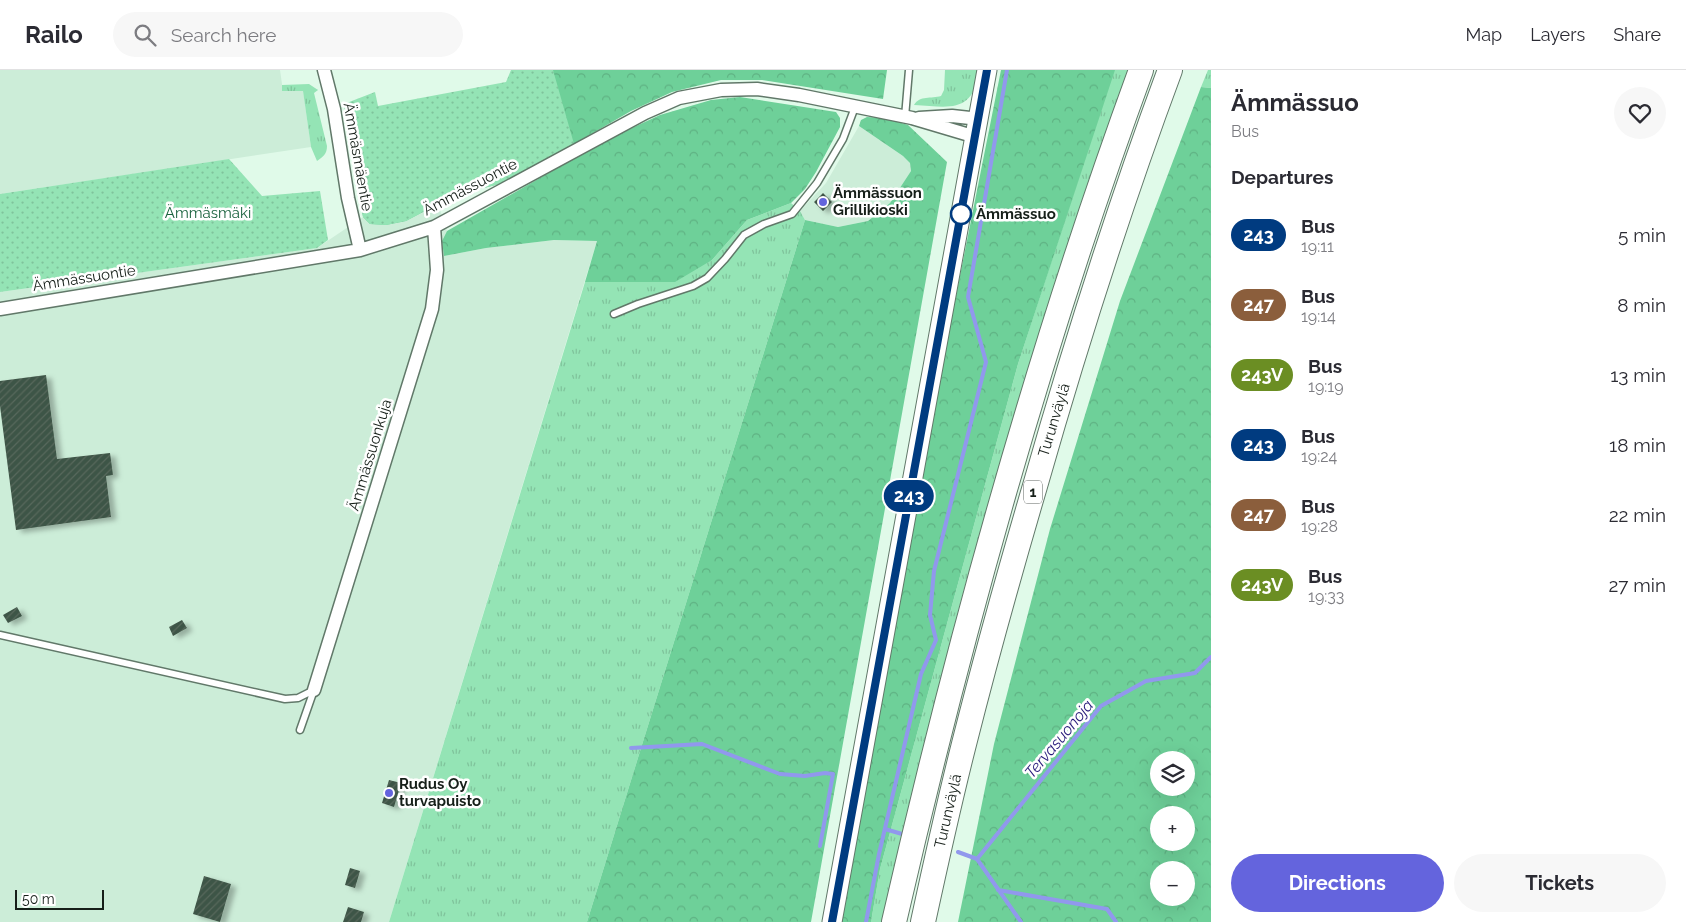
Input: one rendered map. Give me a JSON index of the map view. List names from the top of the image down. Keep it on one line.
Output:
{"streets":{"highway":["Turunväylä","1"],"street":["Ämmäsmäentie","Ämmässuontie","Ämmässuonkuja"]},"crossings":[["Ämmäsmäentie","Ämmässuontie"],["Ämmässuontie","Ämmässuonkuja"]],"water":["Tervasuonoja"],"parks":["Ämmäsmäki"],"places":["Ämmässuon Grillikioski","Ämmässuo","Rudus Oy turvapuisto"],"lines":["bus line 243"],"scale_bar":"50 m","page":{"header":"Railo","search":"Search here","nav":["Map","Layers","Share"],"on_map":"243","heading":[["Ämmässuo","Bus"],"Departures"],"list":[{"mark":"243","name":"Bus","note":"19:11","value":"5 min"},{"mark":"247","name":"Bus","note":"19:14","value":"8 min"},{"mark":"243V","name":"Bus","note":"19:19","value":"13 min"},{"mark":"243","name":"Bus","note":"19:24","value":"18 min"},{"mark":"247","name":"Bus","note":"19:28","value":"22 min"},{"mark":"243V","name":"Bus","note":"19:33","value":"27 min"}],"map_buttons":["+","−"],"buttons":["Directions","Tickets"],"scale":"50 m"}}
